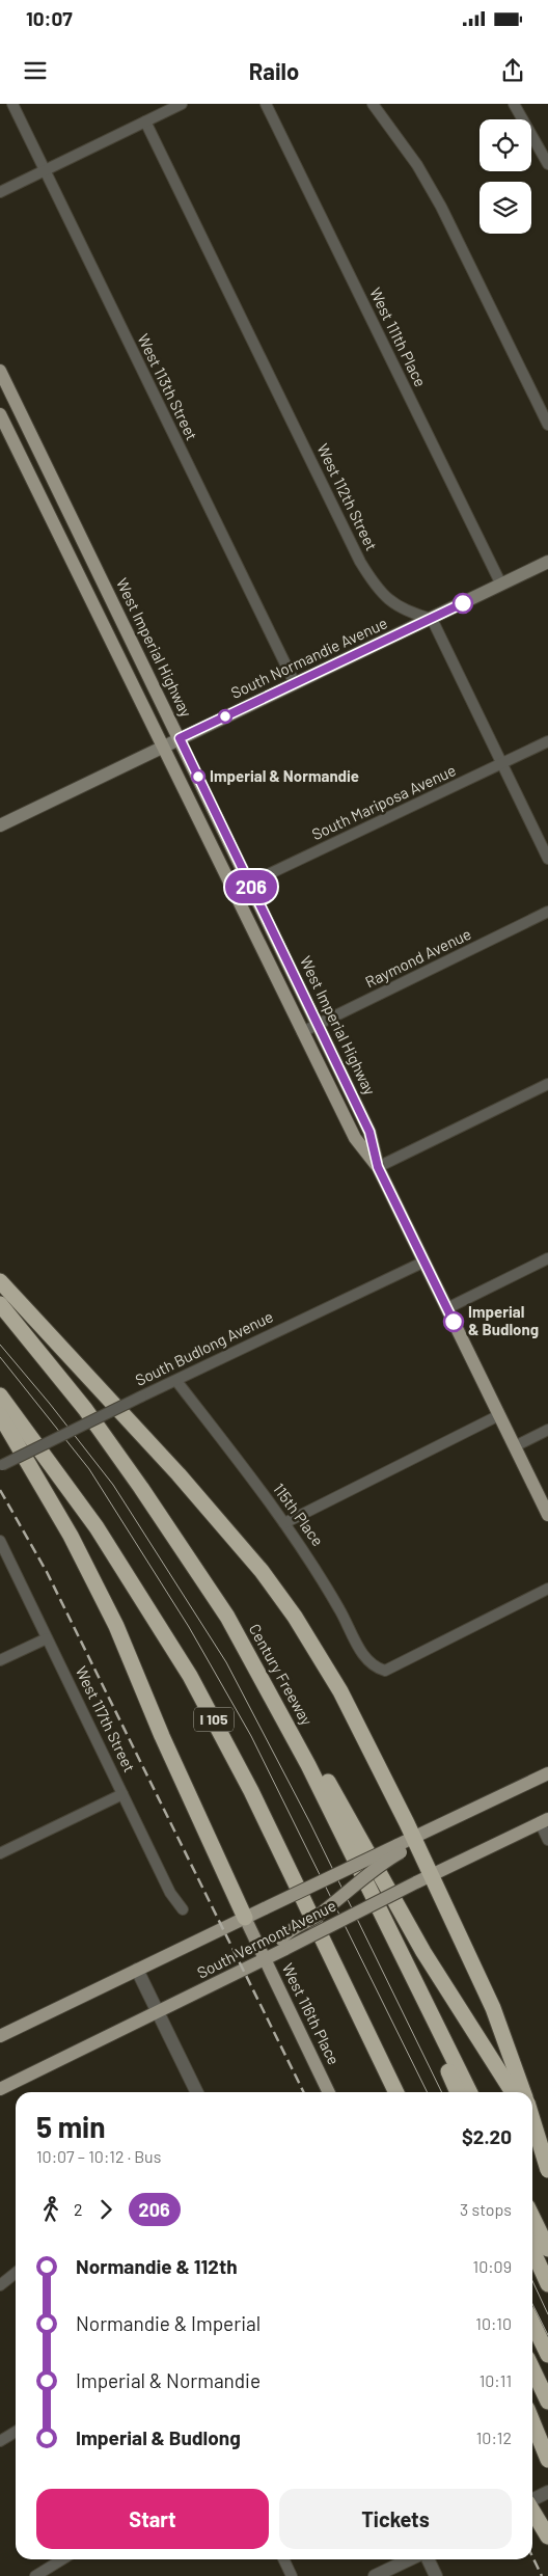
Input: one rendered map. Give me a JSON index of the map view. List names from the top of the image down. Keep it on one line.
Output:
{"streets":{"highway":["Century Freeway","I 105"],"main road":["West Imperial Highway","South Normandie Avenue","South Vermont Avenue","West 116th Place"],"street":["West 111th Place","West 113th Street","West 112th Street","South Mariposa Avenue","Raymond Avenue","South Budlong Avenue","115th Place","West 117th Street"]},"crossings":[["West 111th Place","South Normandie Avenue"],["West 113th Street","South Normandie Avenue"],["West 112th Street","South Normandie Avenue"],["West Imperial Highway","South Normandie Avenue"],["West Imperial Highway","South Mariposa Avenue"],["West Imperial Highway","Raymond Avenue"],["West Imperial Highway","South Budlong Avenue"],["South Budlong Avenue","115th Place"],["South Vermont Avenue","West 116th Place"]],"places":["Imperial & Normandie","Imperial & Budlong"],"lines":["bus line 206"],"page":{"status":"10:07","header":"Railo","on_map":"206","heading":["5 min","10:07 – 10:12 · Bus","$2.20"],"legs":["2","206","3 stops"],"list":[{"name":"Normandie & 112th","value":"10:09"},{"name":"Normandie & Imperial","value":"10:10"},{"name":"Imperial & Normandie","value":"10:11"},{"name":"Imperial & Budlong","value":"10:12"}],"buttons":["Start","Tickets"]}}
